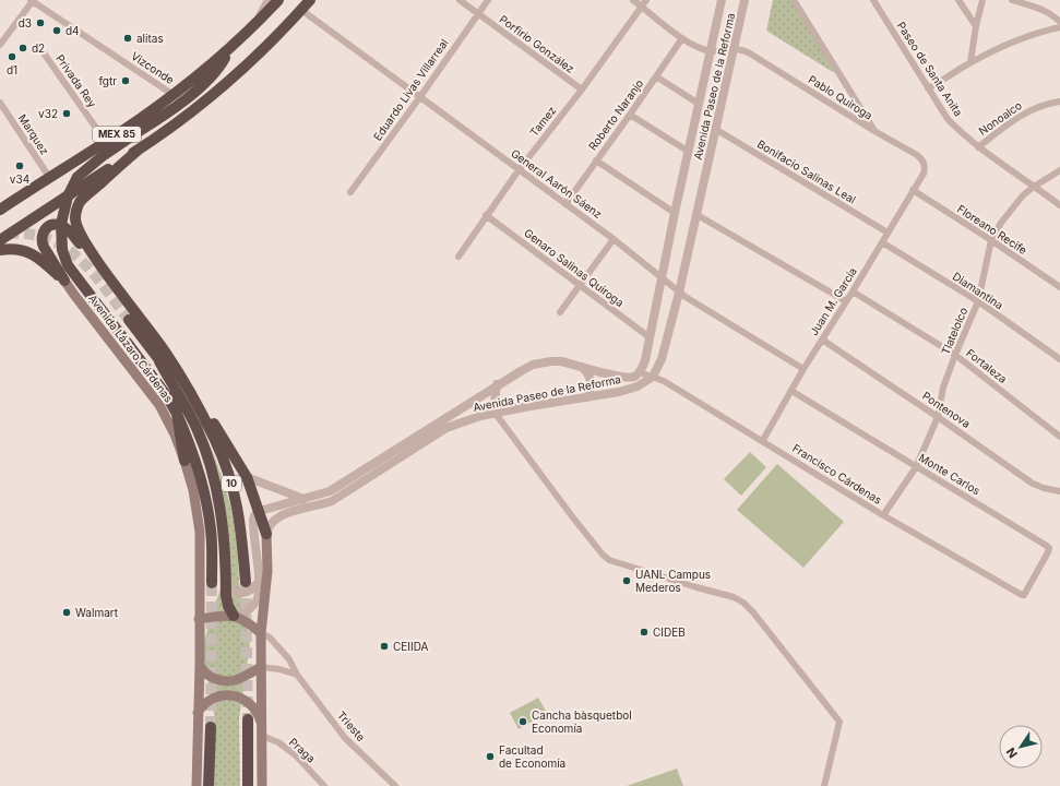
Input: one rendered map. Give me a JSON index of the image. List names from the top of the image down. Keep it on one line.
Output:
{"streets":{"highway":["MEX 85","Avenida Lázaro Cárdenas","10"],"street":["Porfirio González","Vizconde","Paseo de Santa Anita","Privada Rey","Avenida Paseo de la Reforma","Eduardo Livas Villarreal","Pablo Quiroga","Roberto Naranjo","Nonoalco","Tamez","Marquez","Bonifacio Salinas Leal","General Aarón Sáenz","Floreano Recife","Genaro Salinas Quiroga","Diamantina","Juan M. García","Tlatelolco","Fortaleza","Pontenova","Francisco Cárdenas","Monte Carlos","Trieste","Praga"]},"crossings":[["Porfirio González","Eduardo Livas Villarreal"],["Porfirio González","Tamez"],["Vizconde","MEX 85"],["Paseo de Santa Anita","Nonoalco"],["Paseo de Santa Anita","Tlatelolco"],["Privada Rey","MEX 85"],["Avenida Paseo de la Reforma","Pablo Quiroga"],["Avenida Paseo de la Reforma","Bonifacio Salinas Leal"],["Avenida Paseo de la Reforma","General Aarón Sáenz"],["Avenida Paseo de la Reforma","Genaro Salinas Quiroga"],["Avenida Paseo de la Reforma","Francisco Cárdenas"],["Eduardo Livas Villarreal","General Aarón Sáenz"],["Pablo Quiroga","Juan M. García"],["Roberto Naranjo","General Aarón Sáenz"],["Tamez","General Aarón Sáenz"],["Tamez","Genaro Salinas Quiroga"],["Marquez","MEX 85"],["MEX 85","General Aarón Sáenz"],["Bonifacio Salinas Leal","Juan M. García"],["General Aarón Sáenz","Juan M. García"],["Floreano Recife","Juan M. García"],["Floreano Recife","Tlatelolco"],["Diamantina","Juan M. García"],["Diamantina","Tlatelolco"],["Juan M. García","Fortaleza"],["Juan M. García","Pontenova"],["Juan M. García","Francisco Cárdenas"],["Juan M. García","Monte Carlos"],["Tlatelolco","Fortaleza"],["Tlatelolco","Pontenova"],["Tlatelolco","Francisco Cárdenas"],["Tlatelolco","Monte Carlos"],["Avenida Lázaro Cárdenas","Trieste"],["Francisco Cárdenas","Monte Carlos"]],"places":["d3","d4","alitas","d2","d1","fgtr","v32","v34","UANL Campus Mederos","Walmart","CIDEB","CEIIDA","Cancha bàsquetbol Economía","Facultad de Economía"],"north":"bottom left"}
